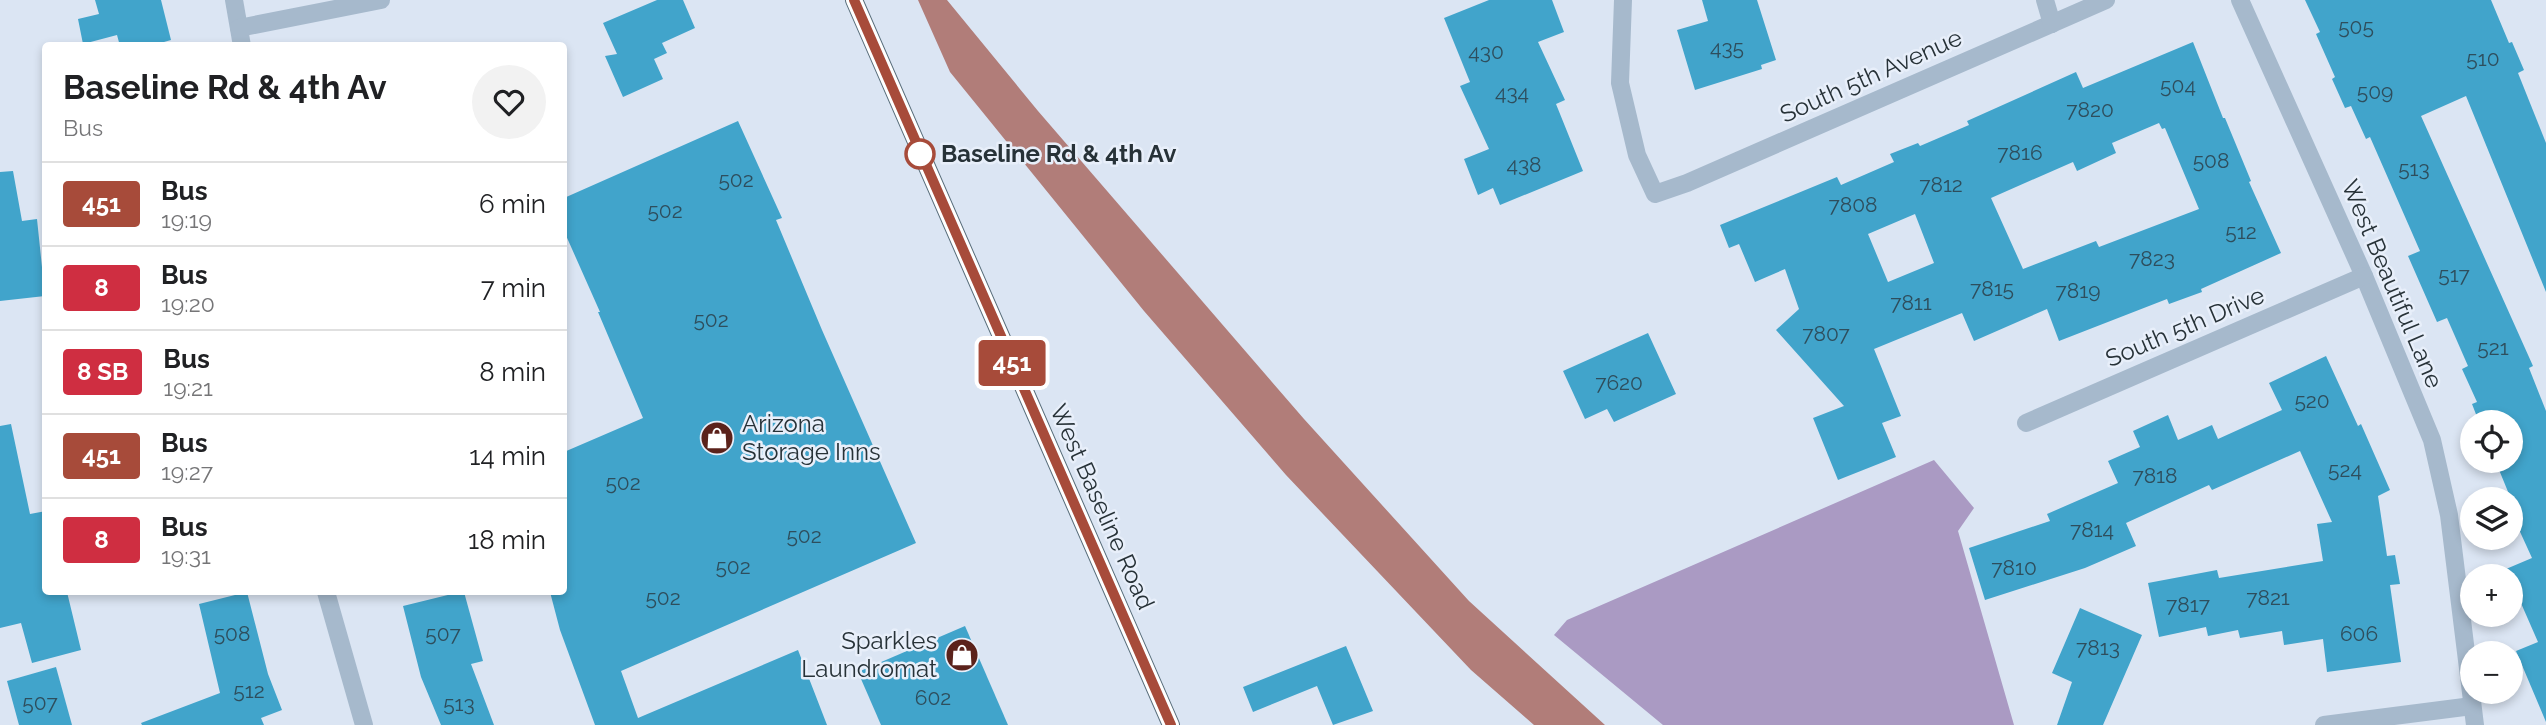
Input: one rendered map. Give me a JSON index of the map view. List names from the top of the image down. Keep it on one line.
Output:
{"streets":{"main road":["West Baseline Road"],"street":["South 5th Avenue","West Beautiful Lane","South 5th Drive"]},"crossings":[["West Beautiful Lane","South 5th Drive"]],"places":{"other":["Baseline Rd & 4th Av"],"shop":["Arizona Storage Inns","Sparkles Laundromat"]},"lines":["bus line 451"],"house_numbers":["505","435","430","510","504","509","434","7820","7816","508","438","513","502","7812","7808","502","512","7823","517","7815","7819","7811","502","7807","521","7620","520","524","7818","502","7814","502","502","7810","502","7821","7817","508","507","606","7813","512","602","507","513"],"page":{"on_map":"451","heading":["Baseline Rd & 4th Av","Bus"],"list":[{"mark":"451","name":"Bus","note":"19:19","value":"6 min"},{"mark":"8","name":"Bus","note":"19:20","value":"7 min"},{"mark":"8 SB","name":"Bus","note":"19:21","value":"8 min"},{"mark":"451","name":"Bus","note":"19:27","value":"14 min"},{"mark":"8","name":"Bus","note":"19:31","value":"18 min"}],"map_buttons":["+","−"]}}
